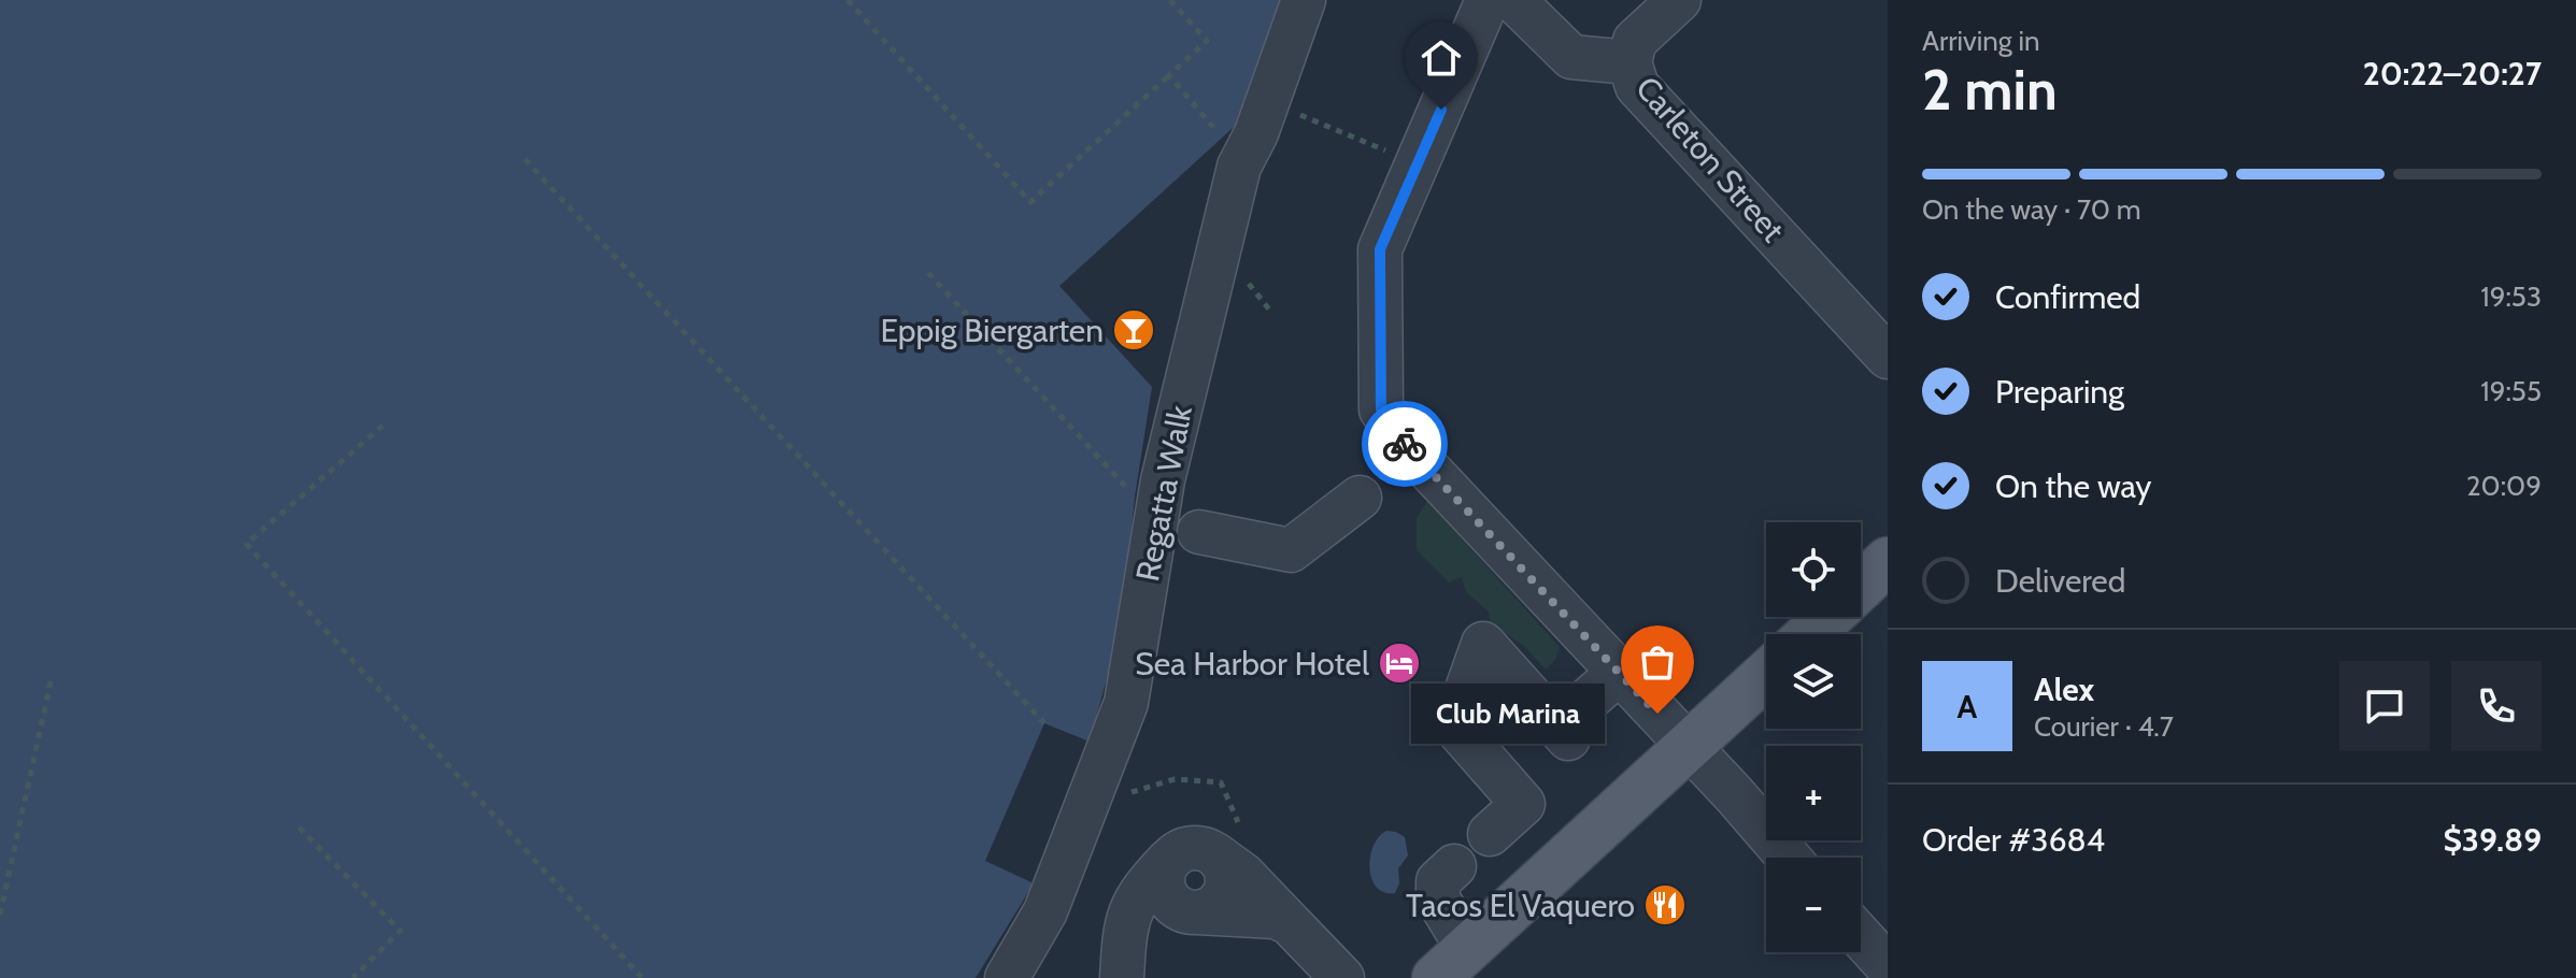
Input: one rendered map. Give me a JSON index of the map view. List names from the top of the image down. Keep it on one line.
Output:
{"streets":{"street":["Carleton Street","Regatta Walk"]},"places":{"bar":["Eppig Biergarten"],"hotel":["Sea Harbor Hotel"],"other":["Club Marina"],"restaurant":["Tacos El Vaquero"]},"page":{"heading":["2 min","Arriving in","20:22–20:27"],"panel":["Alex","Courier · 4.7","Order #3684","$39.89"],"bar":"On the way · 70 m","list":[["Confirmed","19:53"],["Preparing","19:55"],["On the way","20:09"],"Delivered"],"map_buttons":["+","−"],"round":"A","bubble":"Club Marina"}}
